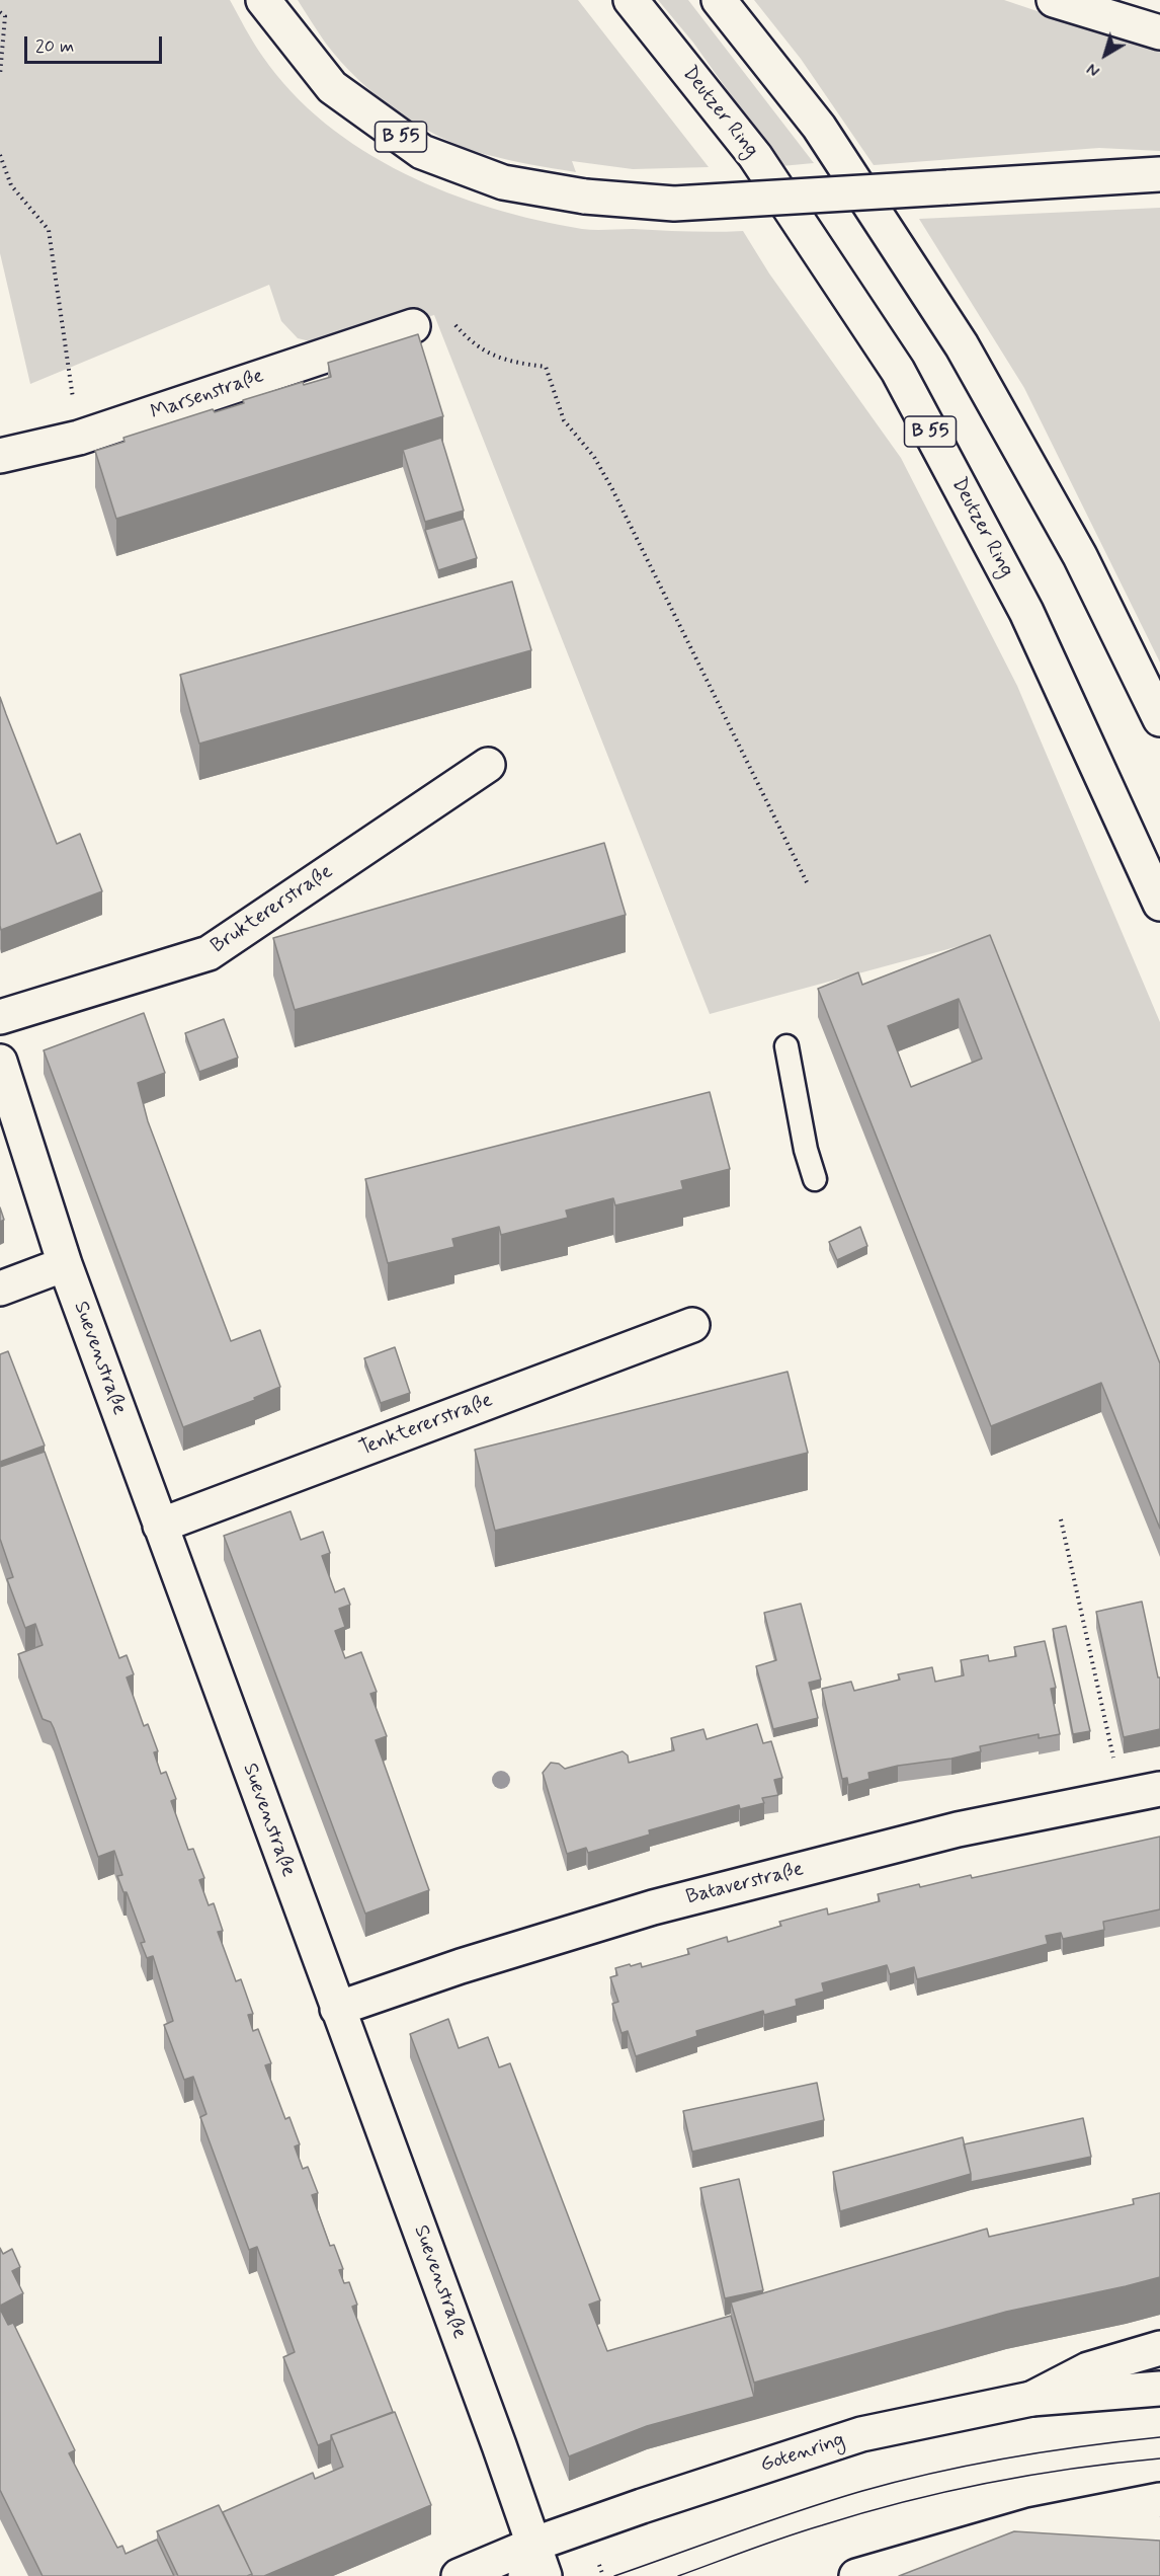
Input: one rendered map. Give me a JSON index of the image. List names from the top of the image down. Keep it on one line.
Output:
{"streets":{"main road":["Deutzer Ring","B 55","Marsenstraße","Bruktererstraße","Suevenstraße","Tenktererstraße","Bataverstraße","Gotenring"]},"crossings":[["Suevenstraße","Tenktererstraße"],["Suevenstraße","Bataverstraße"],["Suevenstraße","Gotenring"]],"scale_bar":"20 m","north":"bottom left"}
